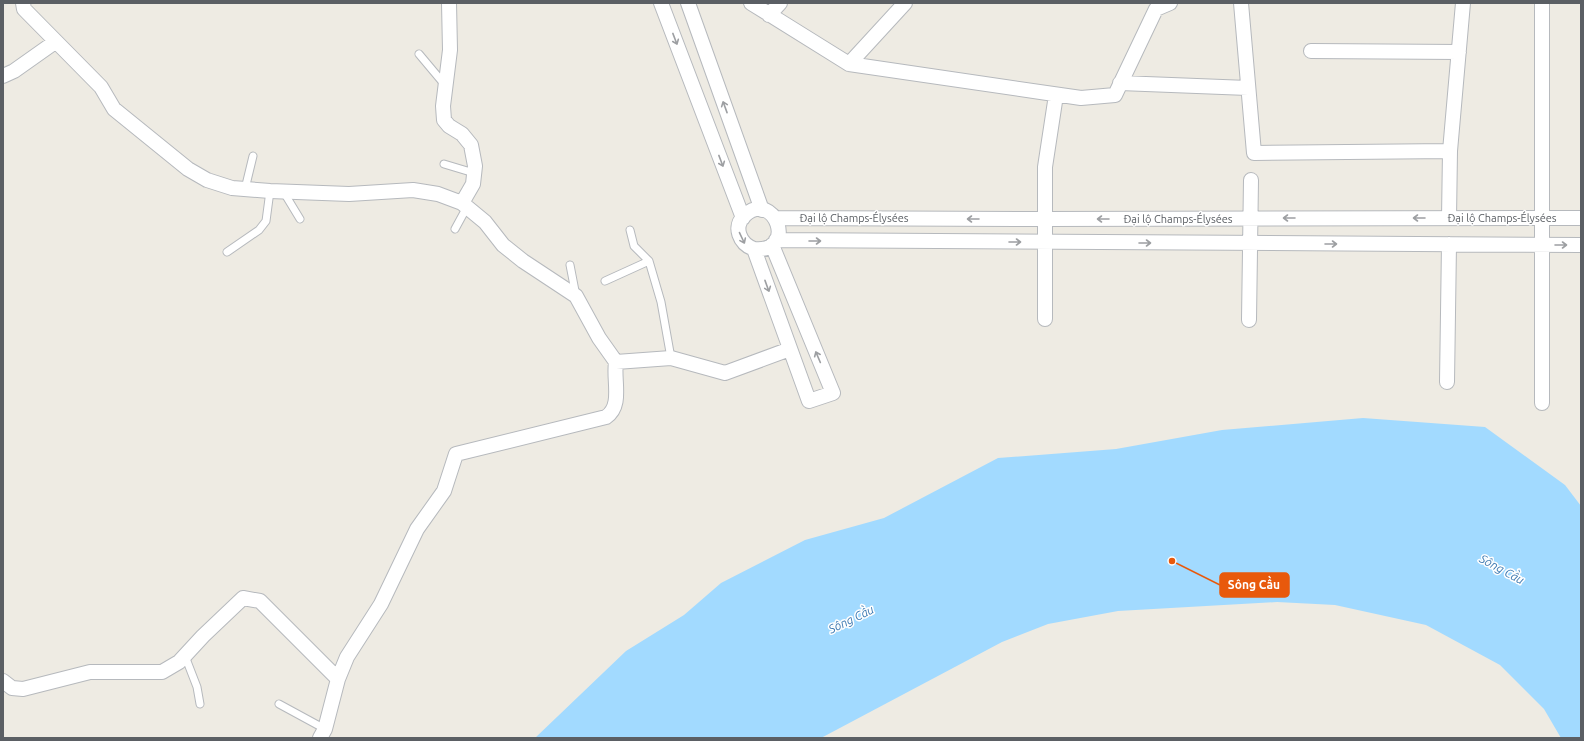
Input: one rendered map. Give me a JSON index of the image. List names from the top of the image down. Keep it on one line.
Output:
{"streets":{"street":["Đại lộ Champs-Élysées"]},"water":["Sông Cầu"],"places":["Sông Cầu"]}
